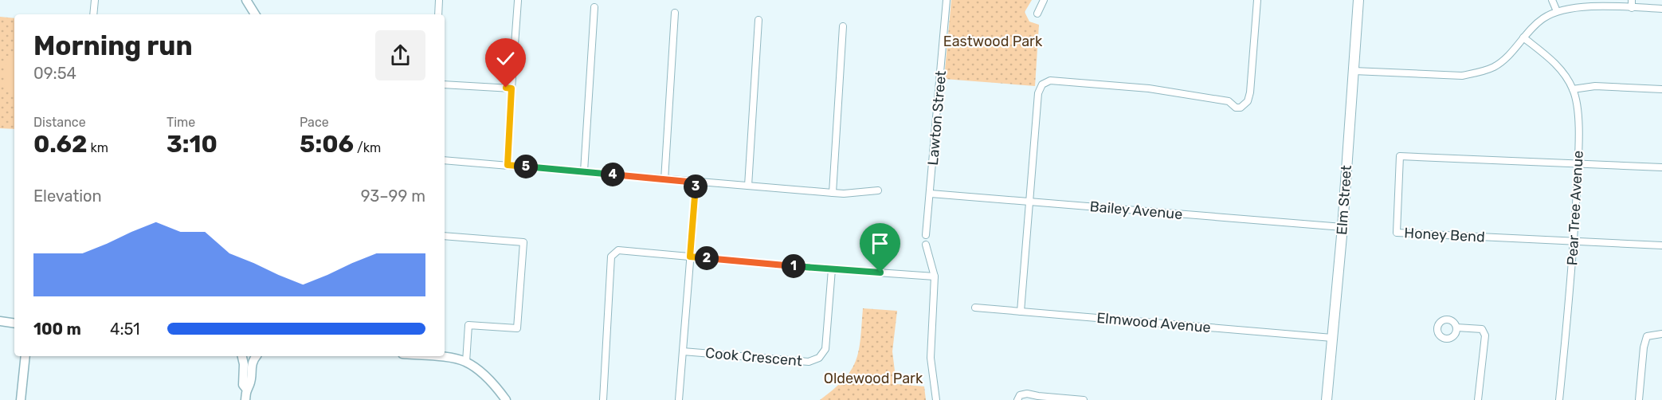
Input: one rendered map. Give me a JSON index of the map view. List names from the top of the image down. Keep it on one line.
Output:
{"streets":{"main road":["Elm Street"],"street":["Lawton Street","Pear Tree Avenue","Bailey Avenue","Honey Bend","Elmwood Avenue","Cook Crescent"]},"crossings":[["Lawton Street","Bailey Avenue"],["Elm Street","Bailey Avenue"],["Elm Street","Elmwood Avenue"],["Pear Tree Avenue","Honey Bend"]],"parks":["Eastwood Park","Oldewood Park"],"page":{"heading":["Morning run","09:54"],"stats":[["Distance","0.62 km"],["Time","3:10"],["Pace","5:06 /km"]],"pins":["5","4","3","2","1"],"chart":["Elevation","93–99 m"],"list":[{"name":"100 m","note":"4:51"}]}}
